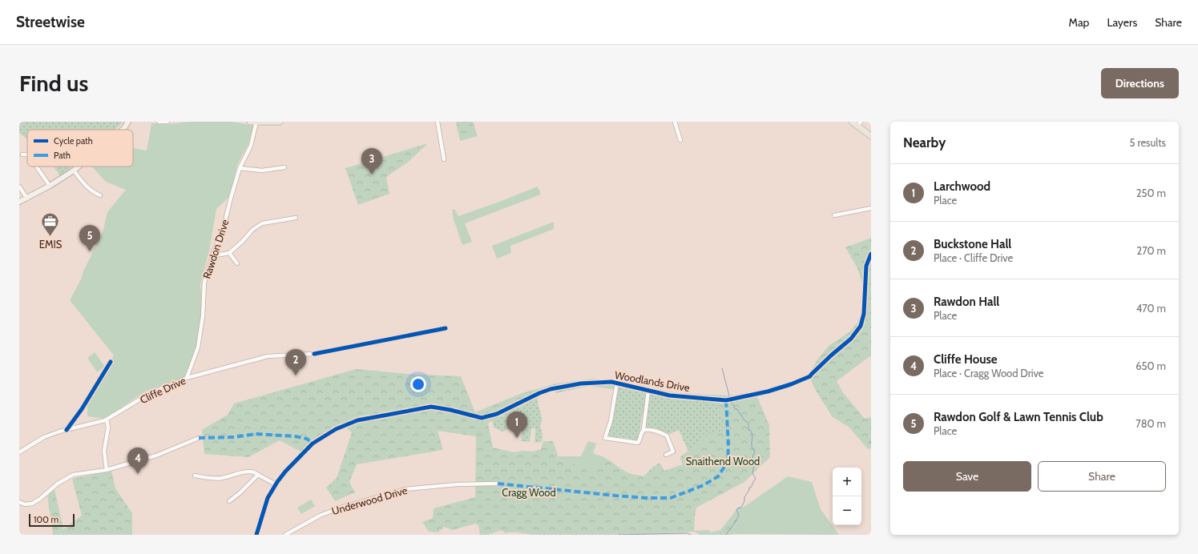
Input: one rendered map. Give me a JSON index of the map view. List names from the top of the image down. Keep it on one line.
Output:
{"streets":{"street":["Rawdon Drive","Woodlands Drive","Cliffe Drive","Underwood Drive"]},"crossings":[["Rawdon Drive","Cliffe Drive"]],"parks":["Snaithend Wood","Cragg Wood"],"places":{"office":["EMIS"]},"legend":["Cycle path","Path"],"scale_bar":"100 m","page":{"header":"Streetwise","nav":["Map","Layers","Share"],"buttons":["Directions",["Save","Share"]],"title":"Find us","heading":["Nearby","5 results"],"pins":["3","5","2","1","4"],"list":[{"mark":"1","name":"Larchwood","note":"Place","value":"250 m"},{"mark":"2","name":"Buckstone Hall","note":"Place · Cliffe Drive","value":"270 m"},{"mark":"3","name":"Rawdon Hall","note":"Place","value":"470 m"},{"mark":"4","name":"Cliffe House","note":"Place · Cragg Wood Drive","value":"650 m"},{"mark":"5","name":"Rawdon Golf & Lawn Tennis Club","note":"Place","value":"780 m"}],"map_buttons":["+","−"],"scale":"100 m"}}
